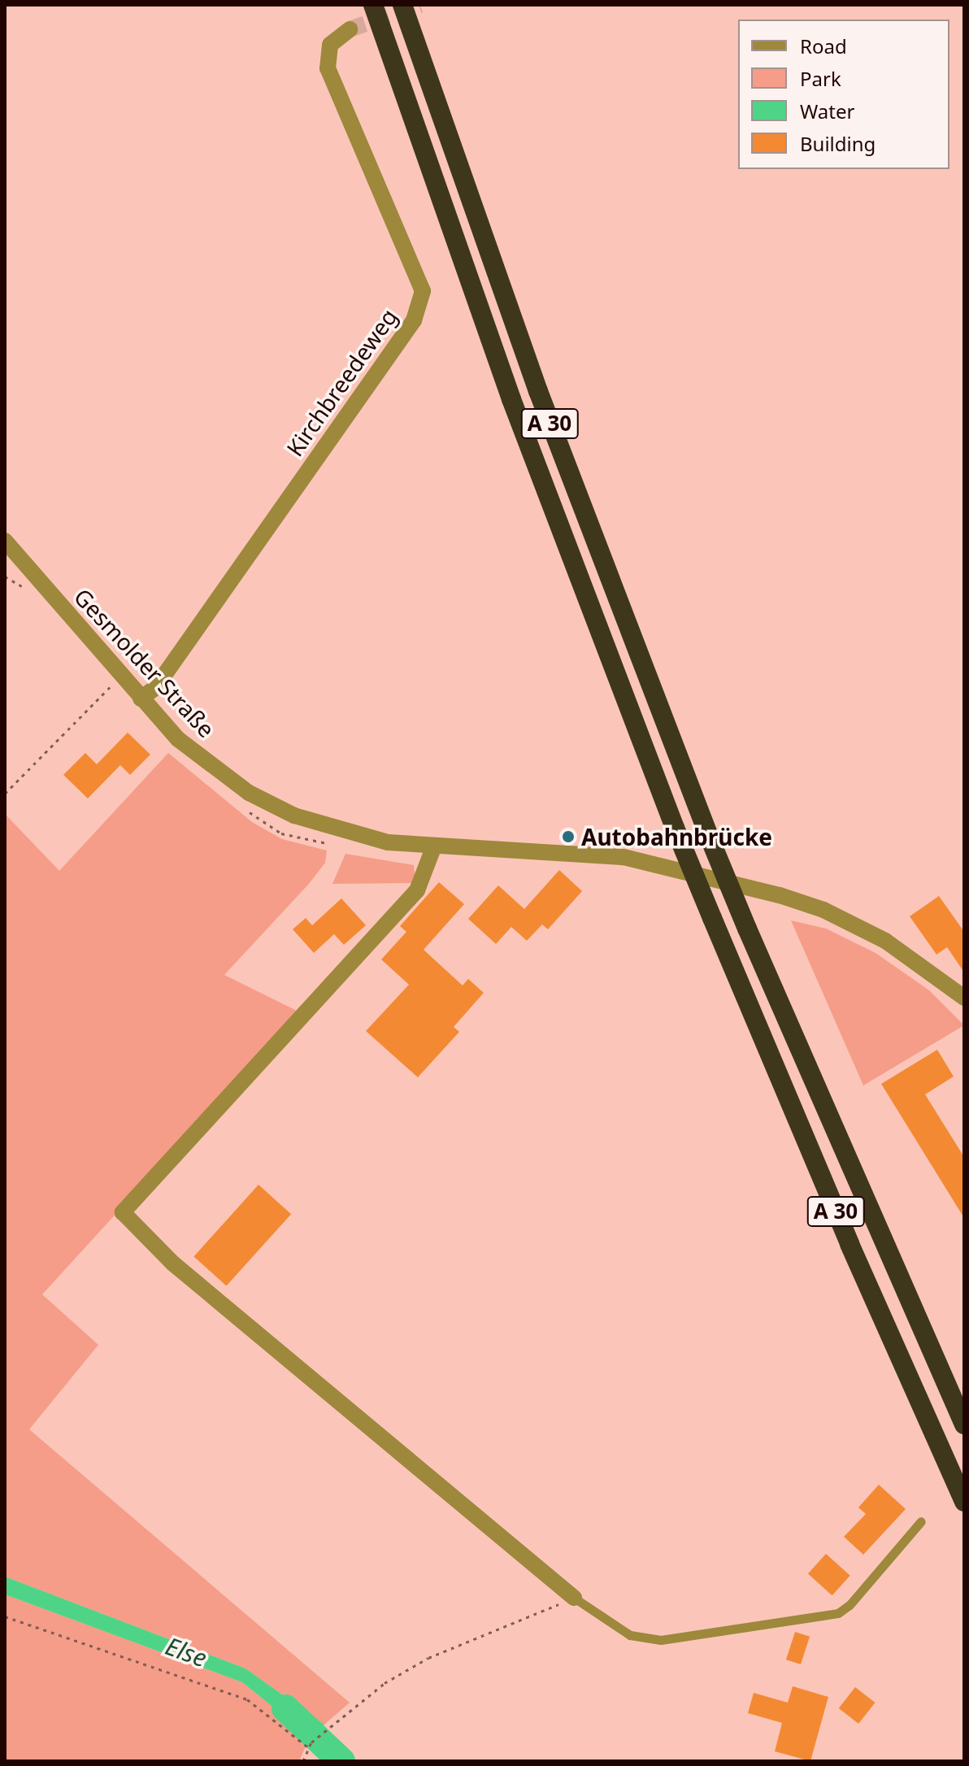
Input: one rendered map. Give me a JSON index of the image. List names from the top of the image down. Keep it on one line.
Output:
{"streets":{"highway":["A 30"],"street":["Kirchbreedeweg","Gesmolder Straße"]},"crossings":[["Kirchbreedeweg","Gesmolder Straße"]],"water":["Else"],"places":["Autobahnbrücke"],"legend":["Road","Park","Water","Building"]}
